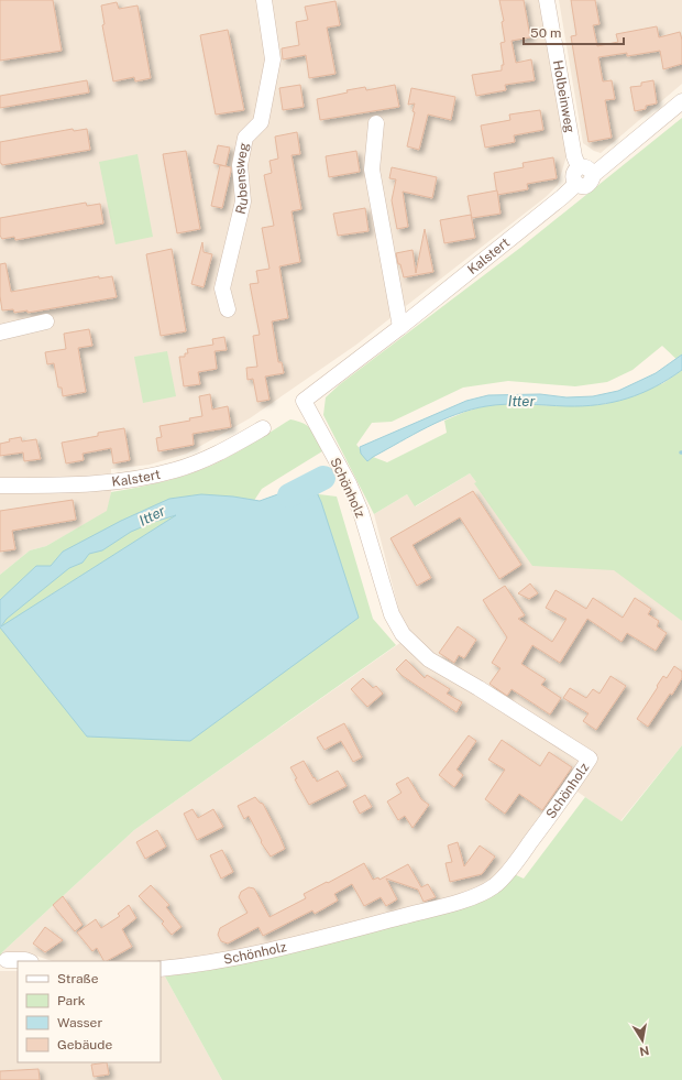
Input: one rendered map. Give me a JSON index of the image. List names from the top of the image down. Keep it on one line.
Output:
{"streets":{"street":["Holbeinweg","Rubensweg","Kalstert","Schönholz"]},"crossings":[["Holbeinweg","Kalstert"],["Kalstert","Schönholz"]],"water":["Itter"],"legend":["Straße","Park","Wasser","Gebäude"],"scale_bar":"50 m","north":"bottom"}
